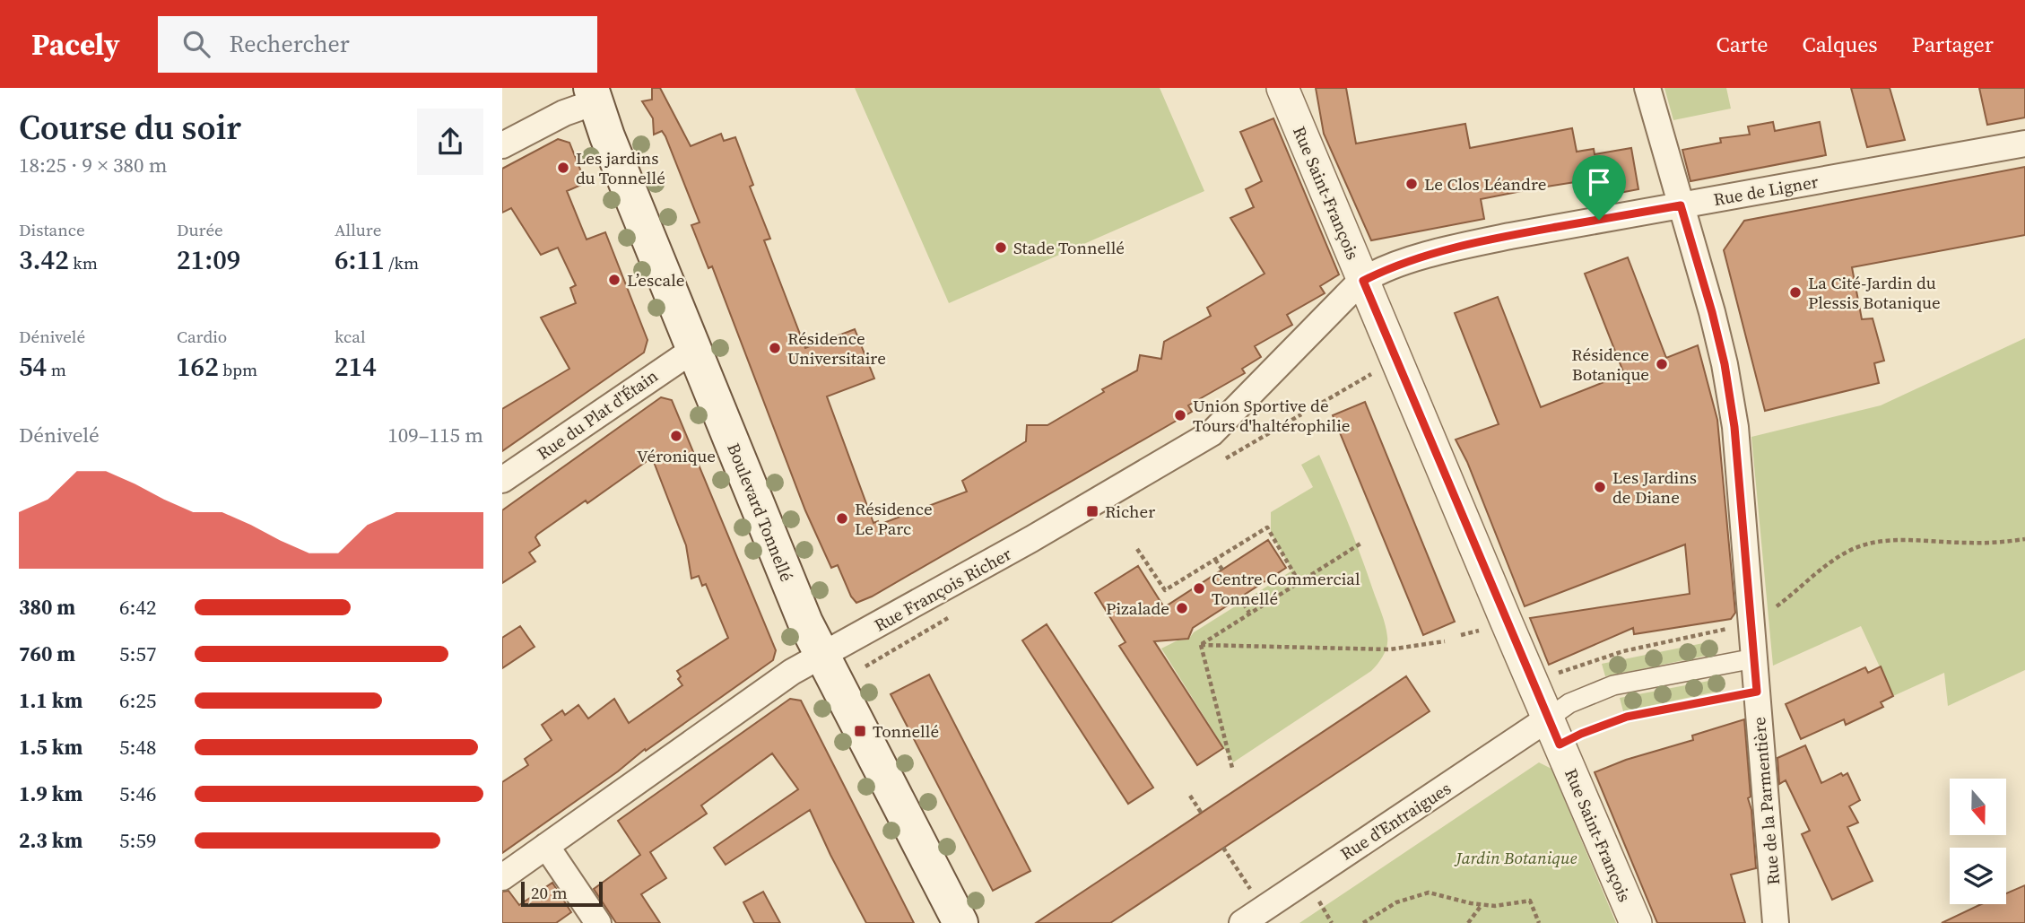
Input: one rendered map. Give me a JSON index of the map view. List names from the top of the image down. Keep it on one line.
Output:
{"streets":{"main road":["Boulevard Tonnellé"],"street":["Rue de Ligner","Rue Saint-François","Rue du Plat d'Étain","Rue François Richer","Rue de la Parmentière","Rue d'Entraigues"]},"crossings":[["Rue de Ligner","Rue Saint-François"],["Rue de Ligner","Rue François Richer"],["Rue de Ligner","Rue de la Parmentière"],["Rue Saint-François","Rue François Richer"],["Rue Saint-François","Rue d'Entraigues"],["Rue du Plat d'Étain","Boulevard Tonnellé"],["Boulevard Tonnellé","Rue François Richer"]],"parks":["Jardin Botanique"],"places":{"other":["Les jardins du Tonnellé","Le Clos Léandre","Stade Tonnellé","L’escale","La Cité-Jardin du Plessis Botanique","Résidence Universitaire","Résidence Botanique","Union Sportive de Tours d'haltérophilie","Véronique","Les Jardins de Diane","Résidence Le Parc","Centre Commercial Tonnellé","Pizalade"],"transit":["Richer","Tonnellé"]},"scale_bar":"20 m","north":"bottom","page":{"header":"Pacely","search":"Rechercher","nav":["Carte","Calques","Partager"],"heading":["Course du soir","18:25 · 9 × 380 m"],"stats":[["Distance","3.42 km"],["Durée","21:09"],["Allure","6:11 /km"],["Dénivelé","54 m"],["Cardio","162 bpm"],["kcal","214"]],"chart":["Dénivelé","109–115 m"],"list":[{"name":"380 m","note":"6:42"},{"name":"760 m","note":"5:57"},{"name":"1.1 km","note":"6:25"},{"name":"1.5 km","note":"5:48"},{"name":"1.9 km","note":"5:46"},{"name":"2.3 km","note":"5:59"}],"scale":"20 m"}}
